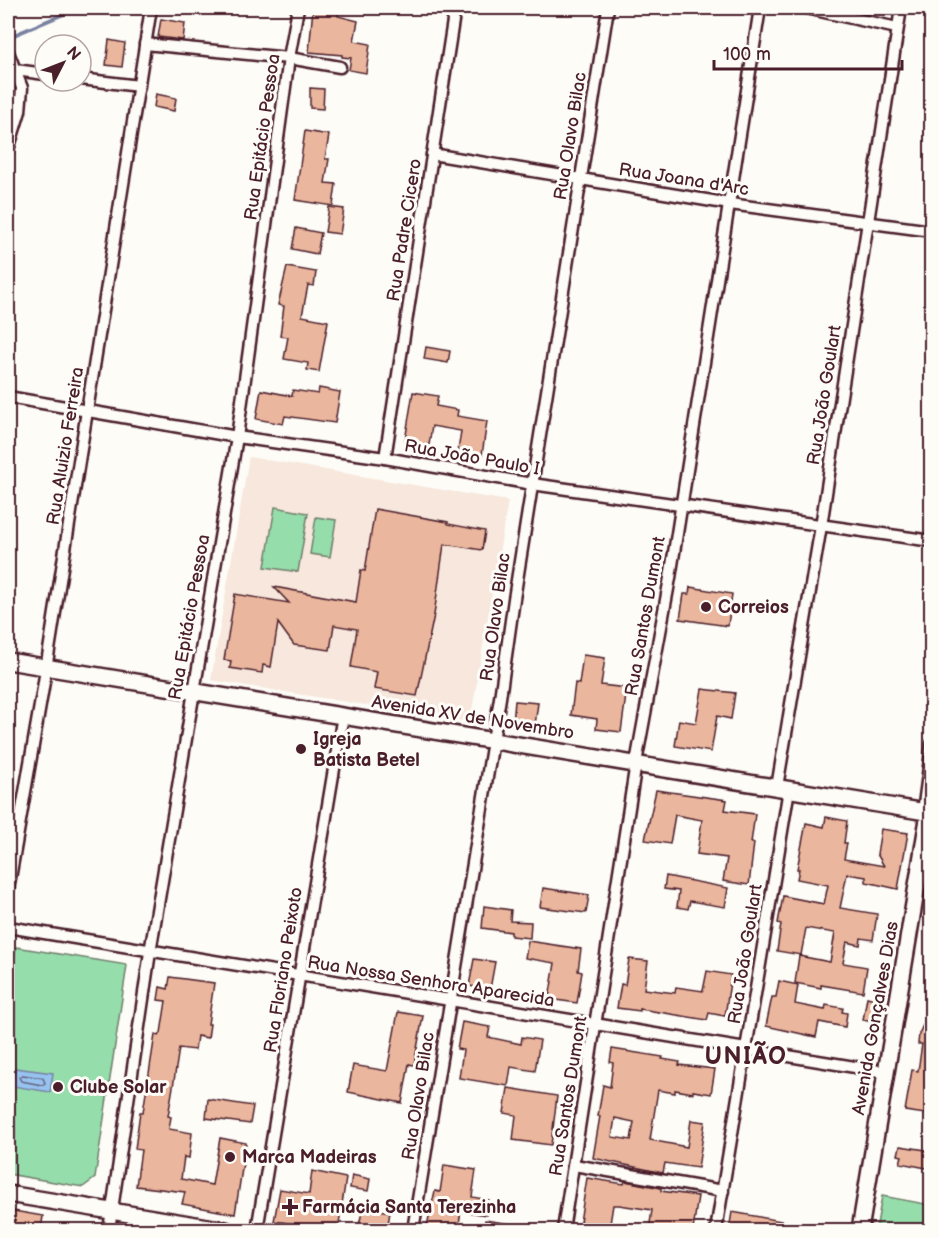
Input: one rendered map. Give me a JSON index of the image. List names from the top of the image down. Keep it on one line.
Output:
{"streets":{"street":["Rua Olavo Bilac","Rua Epitácio Pessoa","Rua Joana d'Arc","Rua Padre Cicero","Rua João Goulart","Rua Aluizio Ferreira","Rua João Paulo I","Rua Santos Dumont","Avenida XV de Novembro","Rua Floriano Peixoto","Rua Nossa Senhora Aparecida","Avenida Gonçalves Dias"]},"crossings":[["Rua Olavo Bilac","Rua Joana d'Arc"],["Rua Olavo Bilac","Rua João Paulo I"],["Rua Olavo Bilac","Avenida XV de Novembro"],["Rua Olavo Bilac","Rua Nossa Senhora Aparecida"],["Rua Epitácio Pessoa","Rua João Paulo I"],["Rua Epitácio Pessoa","Avenida XV de Novembro"],["Rua Epitácio Pessoa","Rua Nossa Senhora Aparecida"],["Rua Joana d'Arc","Rua Padre Cicero"],["Rua Joana d'Arc","Rua João Goulart"],["Rua Joana d'Arc","Rua Santos Dumont"],["Rua Padre Cicero","Rua João Paulo I"],["Rua João Goulart","Rua João Paulo I"],["Rua João Goulart","Avenida XV de Novembro"],["Rua João Goulart","Rua Nossa Senhora Aparecida"],["Rua Aluizio Ferreira","Rua João Paulo I"],["Rua Aluizio Ferreira","Avenida XV de Novembro"],["Rua João Paulo I","Rua Santos Dumont"],["Rua Santos Dumont","Avenida XV de Novembro"],["Rua Santos Dumont","Rua Nossa Senhora Aparecida"],["Avenida XV de Novembro","Rua Floriano Peixoto"],["Avenida XV de Novembro","Avenida Gonçalves Dias"],["Rua Floriano Peixoto","Rua Nossa Senhora Aparecida"],["Rua Nossa Senhora Aparecida","Avenida Gonçalves Dias"]],"districts":["UNIÃO"],"places":{"other":["Correios","Igreja Batista Betel","Clube Solar","Marca Madeiras"],"health":["Farmácia Santa Terezinha"]},"scale_bar":"100 m","north":"top right"}
